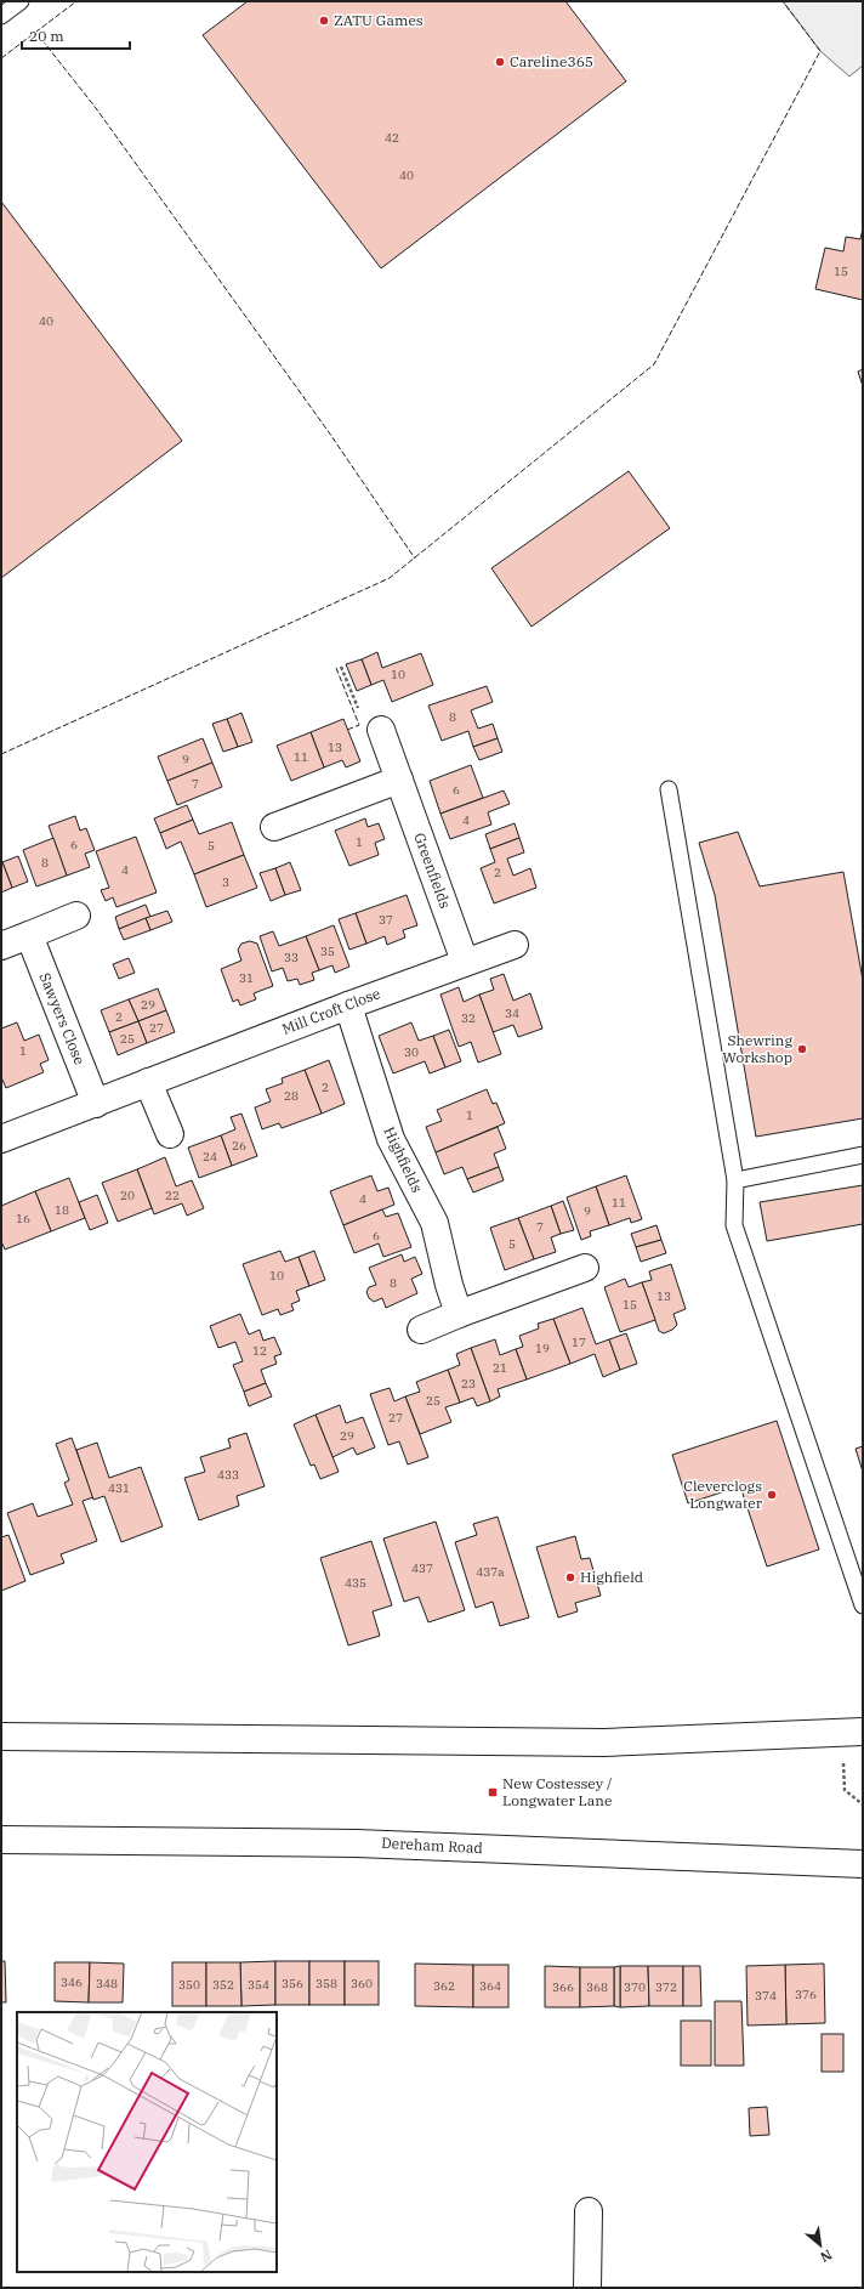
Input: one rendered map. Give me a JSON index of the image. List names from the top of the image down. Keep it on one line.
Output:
{"streets":{"main road":["Greenfields","Mill Croft Close","Sawyers Close","Highfields","Dereham Road"]},"crossings":[["Greenfields","Mill Croft Close"],["Mill Croft Close","Sawyers Close"],["Mill Croft Close","Highfields"]],"places":{"other":["ZATU Games","Careline365","Shewring Workshop","Cleverclogs Longwater","Highfield"],"transit":["New Costessey / Longwater Lane"]},"house_numbers":["42","40","15","40","10","8","13","11","9","7","6","4","1","6","5","8","4","2","3","37","35","33","31","29","34","2","32","27","25","1","30","2","28","1","26","24","20","22","4","11","18","9","16","7","6","5","10","8","13","15","17","19","12","21","23","25","27","29","433","431","437","437a","435","346","348","356","358","360","350","352","354","362","364","366","368","370","372","376","374"],"scale_bar":"20 m","north":"bottom right"}
